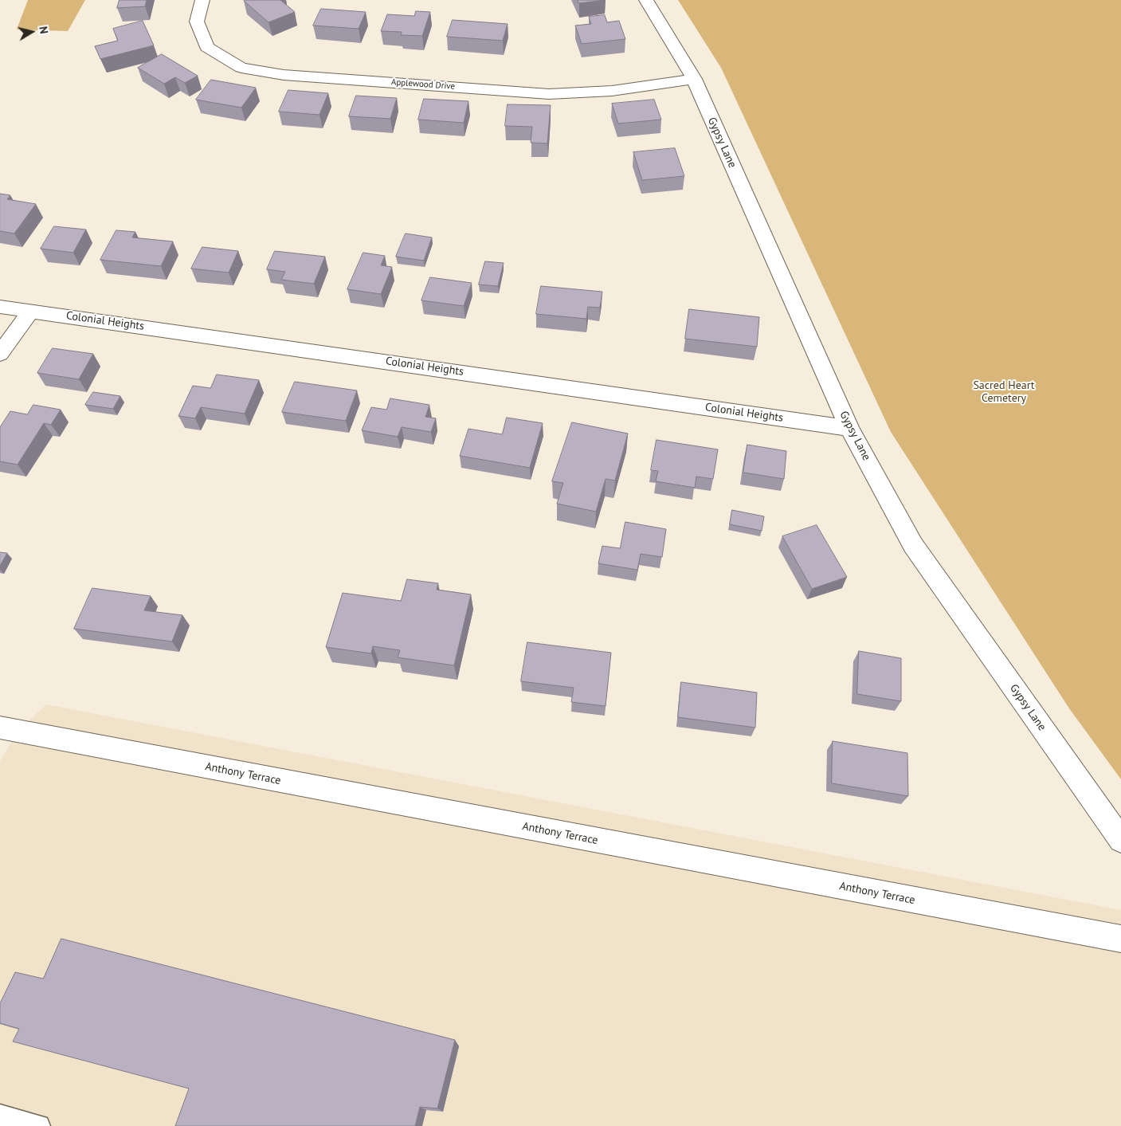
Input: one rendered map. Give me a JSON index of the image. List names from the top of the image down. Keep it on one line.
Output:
{"streets":{"street":["Applewood Drive","Gypsy Lane","Colonial Heights","Anthony Terrace"]},"crossings":[["Applewood Drive","Gypsy Lane"],["Gypsy Lane","Colonial Heights"]],"parks":["Sacred Heart Cemetery"],"north":"right"}
